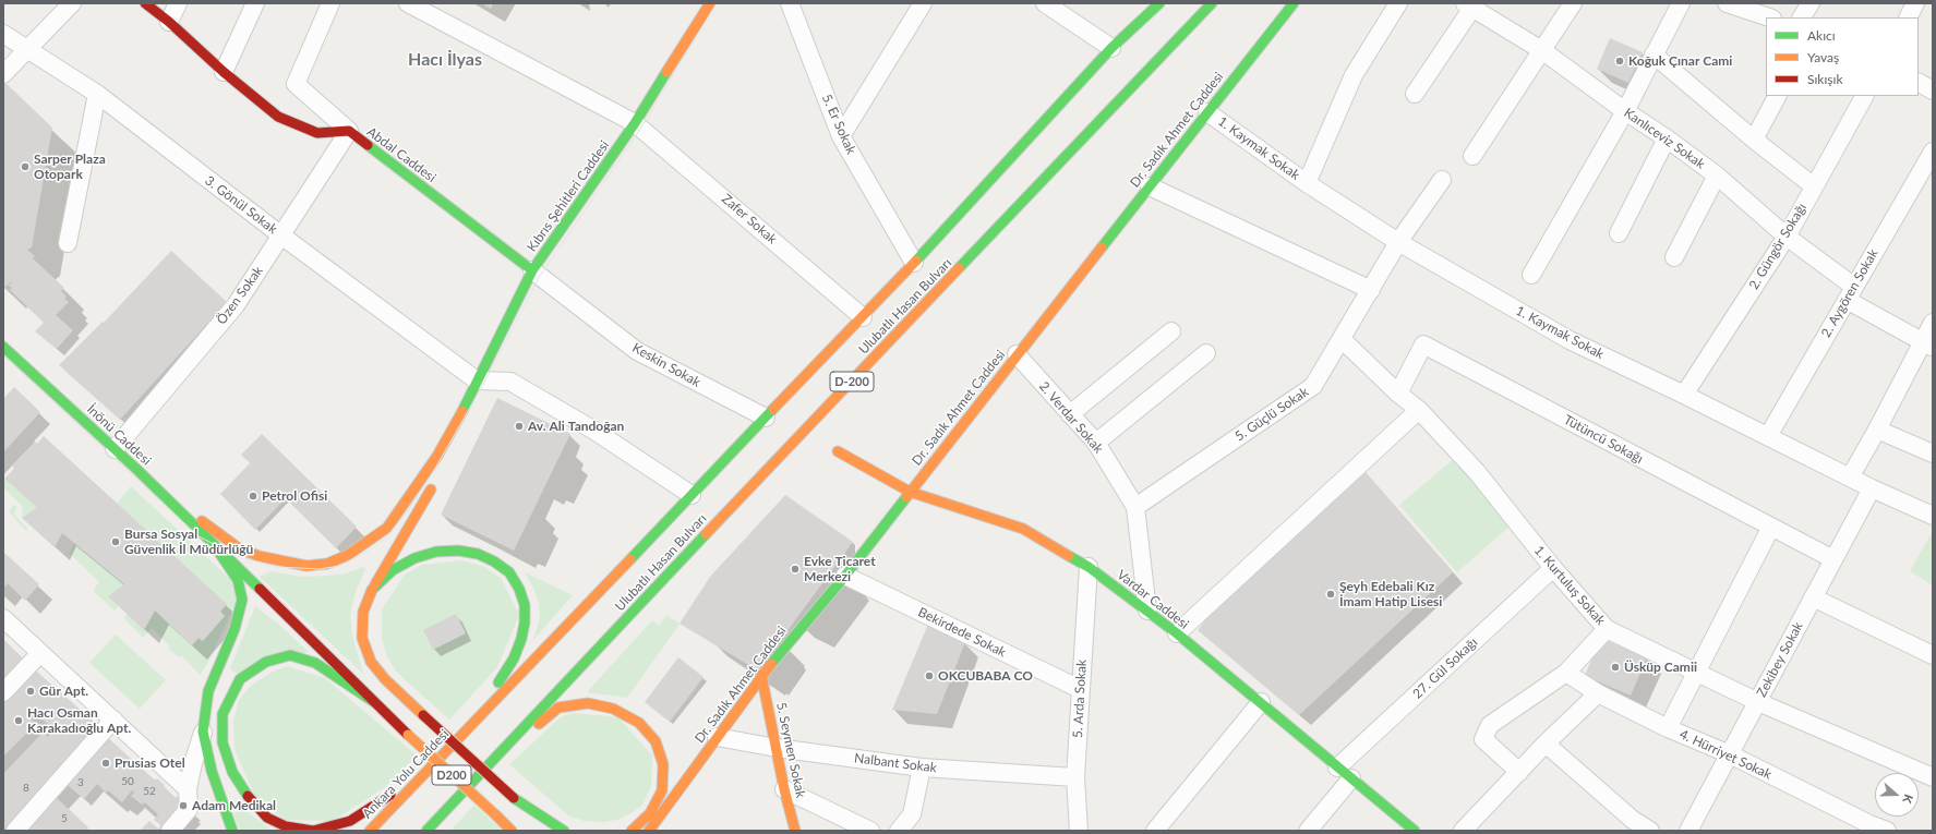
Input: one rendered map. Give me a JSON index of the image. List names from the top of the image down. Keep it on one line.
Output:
{"streets":{"main road":["Dr. Sadık Ahmet Caddesi","Abdal Caddesi","Kıbrıs Şehitleri Caddesi","Ulubatlı Hasan Bulvarı","D-200","İnönü Caddesi","Vardar Caddesi","5. Seymen Sokak","Ankara Yolu Caddesi","D200"],"street":["5. Er Sokak","Kanlıceviz Sokak","1. Kaymak Sokak","3. Gönül Sokak","Zafer Sokak","2. Güngör Sokağı","2. Aygören Sokak","Özen Sokak","Keskin Sokak","5. Güçlü Sokak","2. Verdar Sokak","Tütüncü Sokağı","1. Kurtuluş Sokak","Bekirdede Sokak","Zekibey Sokak","27. Gül Sokağı","5. Arda Sokak","4. Hürriyet Sokak","Nalbant Sokak"]},"crossings":[["5. Er Sokak","Ulubatlı Hasan Bulvarı"],["Dr. Sadık Ahmet Caddesi","1. Kaymak Sokak"],["Dr. Sadık Ahmet Caddesi","2. Verdar Sokak"],["Dr. Sadık Ahmet Caddesi","Vardar Caddesi"],["Dr. Sadık Ahmet Caddesi","Bekirdede Sokak"],["Dr. Sadık Ahmet Caddesi","5. Seymen Sokak"],["Dr. Sadık Ahmet Caddesi","Nalbant Sokak"],["Kanlıceviz Sokak","2. Güngör Sokağı"],["Kanlıceviz Sokak","2. Aygören Sokak"],["1. Kaymak Sokak","2. Güngör Sokağı"],["1. Kaymak Sokak","2. Aygören Sokak"],["1. Kaymak Sokak","5. Güçlü Sokak"],["1. Kaymak Sokak","Zekibey Sokak"],["Abdal Caddesi","Kıbrıs Şehitleri Caddesi"],["Abdal Caddesi","Özen Sokak"],["Abdal Caddesi","Keskin Sokak"],["Kıbrıs Şehitleri Caddesi","3. Gönül Sokak"],["Kıbrıs Şehitleri Caddesi","Zafer Sokak"],["Kıbrıs Şehitleri Caddesi","Keskin Sokak"],["3. Gönül Sokak","Özen Sokak"],["Zafer Sokak","Ulubatlı Hasan Bulvarı"],["Özen Sokak","İnönü Caddesi"],["Ulubatlı Hasan Bulvarı","Keskin Sokak"],["Ulubatlı Hasan Bulvarı","Ankara Yolu Caddesi"],["Ulubatlı Hasan Bulvarı","D200"],["5. Güçlü Sokak","2. Verdar Sokak"],["5. Güçlü Sokak","1. Kurtuluş Sokak"],["2. Verdar Sokak","Vardar Caddesi"],["Tütüncü Sokağı","1. Kurtuluş Sokak"],["Tütüncü Sokağı","Zekibey Sokak"],["1. Kurtuluş Sokak","Zekibey Sokak"],["1. Kurtuluş Sokak","27. Gül Sokağı"],["Vardar Caddesi","27. Gül Sokağı"],["Vardar Caddesi","5. Arda Sokak"],["Bekirdede Sokak","5. Arda Sokak"],["Zekibey Sokak","4. Hürriyet Sokak"],["5. Arda Sokak","Nalbant Sokak"],["5. Seymen Sokak","Nalbant Sokak"]],"districts":["Hacı İlyas"],"places":["Koğuk Çınar Cami","Sarper Plaza Otopark","Av. Ali Tandoğan","Petrol Ofisi","Bursa Sosyal Güvenlik İl Müdürlüğü","Evke Ticaret Merkezi","Şeyh Edebali Kız İmam Hatip Lisesi","Üsküp Camii","OKCUBABA CO","Gür Apt.","Hacı Osman Karakadıoğlu Apt.","Prusias Otel","Adam Medikal"],"house_numbers":["50","3","8","52","5"],"legend":["Akıcı","Yavaş","Sıkışık"],"north":"right"}
